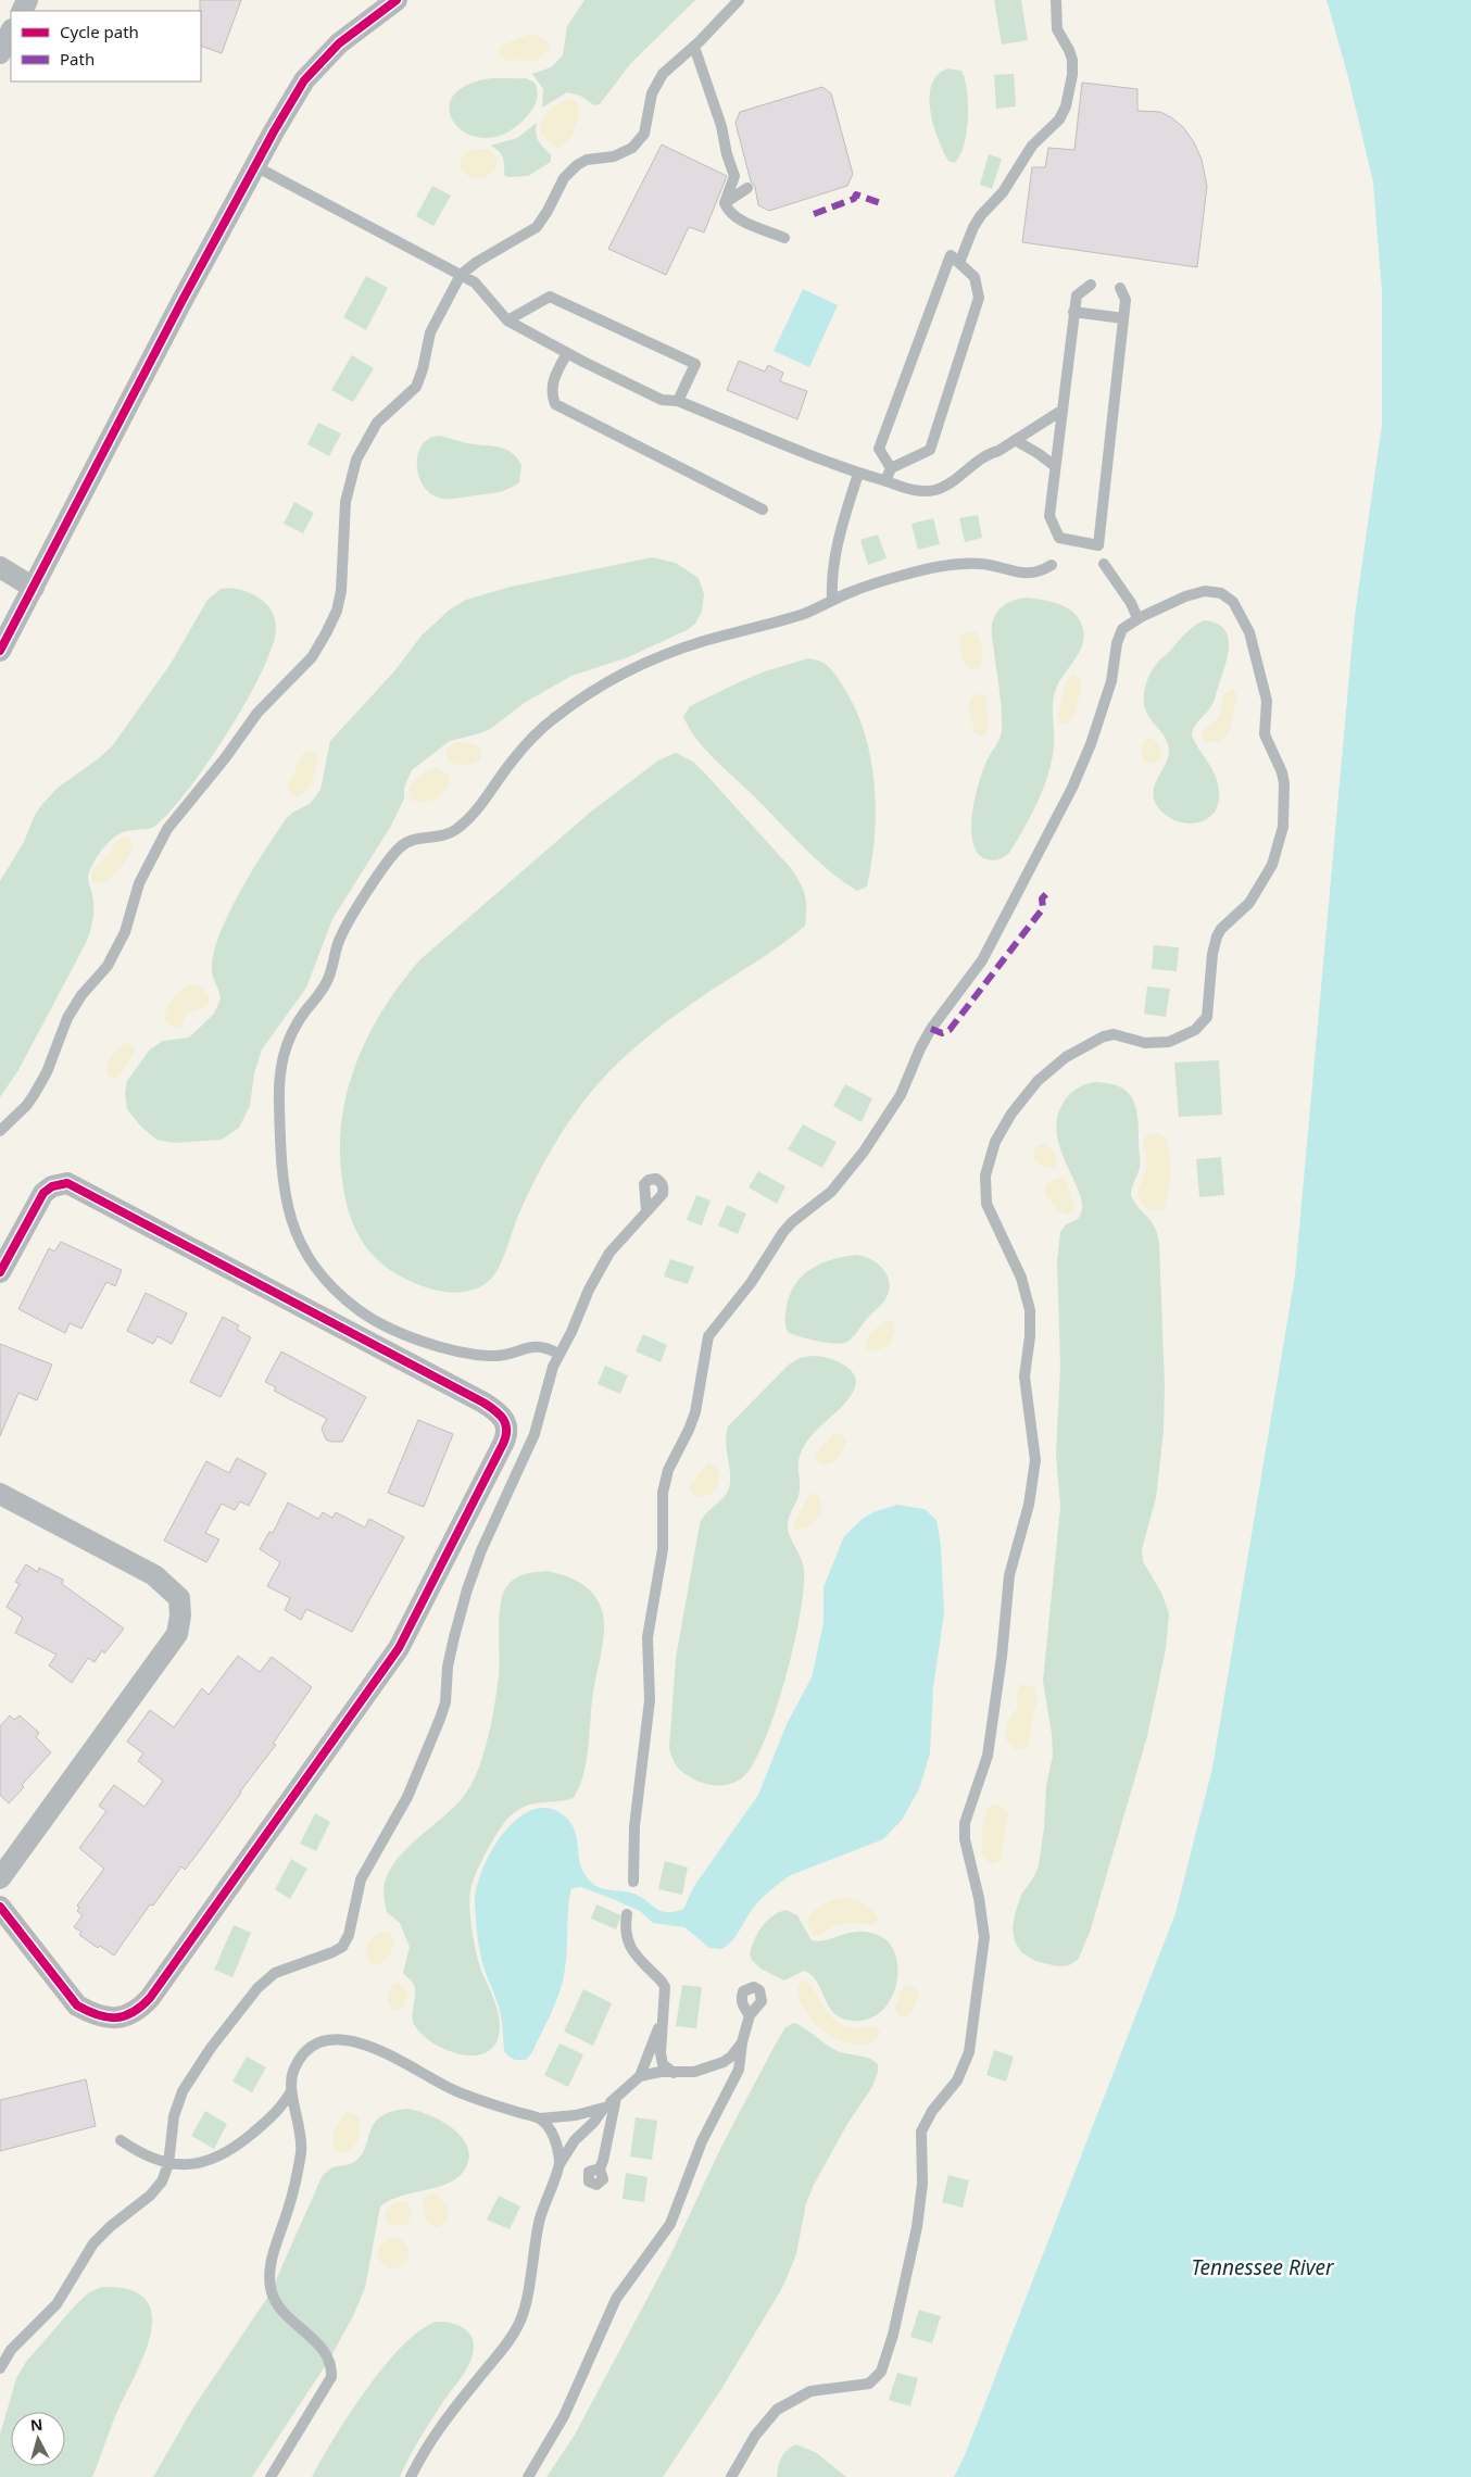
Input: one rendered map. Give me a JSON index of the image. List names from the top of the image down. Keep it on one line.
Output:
{"water":["Tennessee River"],"legend":["Cycle path","Path"],"north":"top"}
